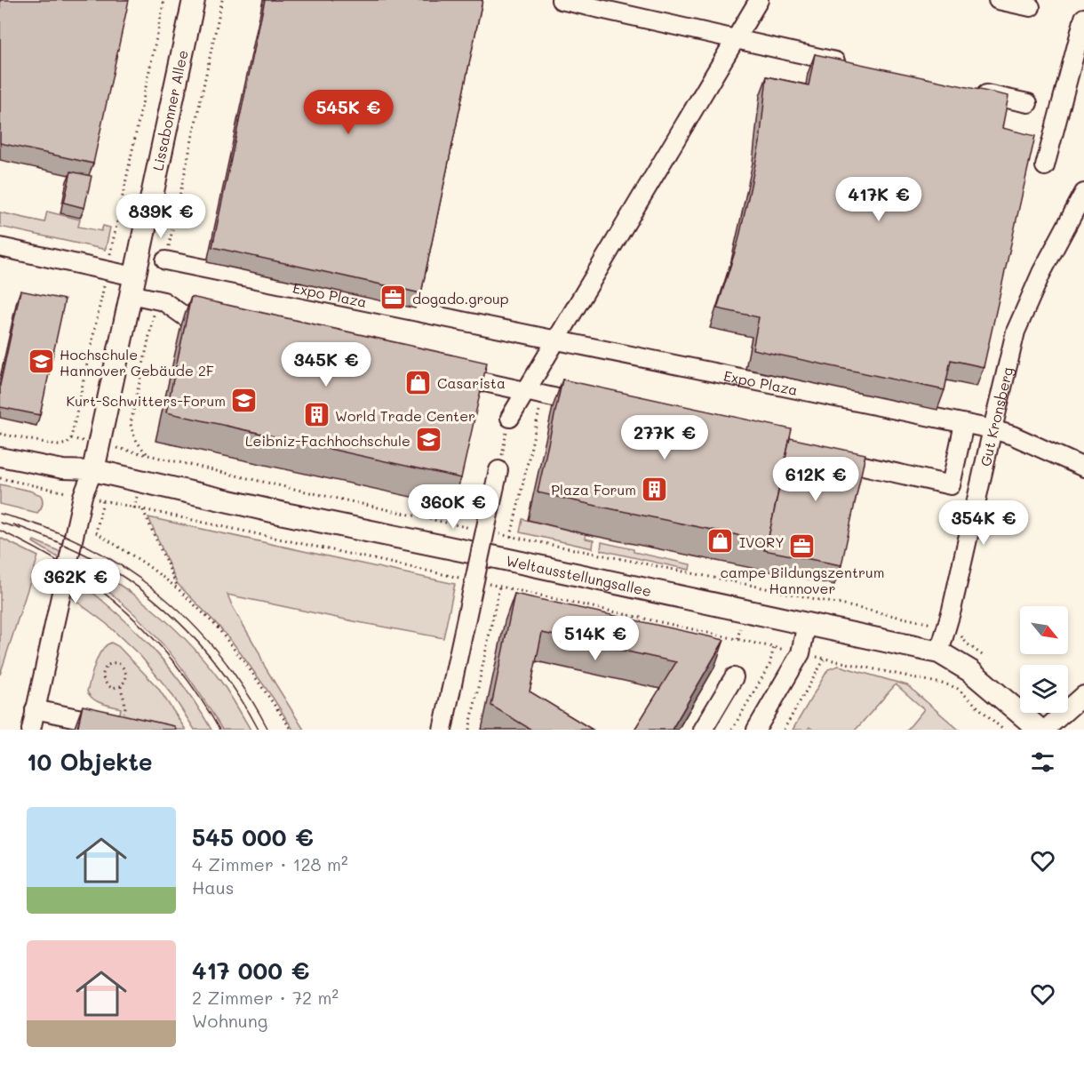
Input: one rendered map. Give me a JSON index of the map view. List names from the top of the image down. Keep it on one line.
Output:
{"streets":{"main road":["Lissabonner Allee","Weltausstellungsallee"],"street":["Expo Plaza","Gut Kronsberg"]},"crossings":[["Lissabonner Allee","Weltausstellungsallee"],["Expo Plaza","Gut Kronsberg"],["Gut Kronsberg","Weltausstellungsallee"]],"places":{"office":["dogado.group","campe Bildungszentrum Hannover"],"school or university":["Hochschule Hannover Gebäude 2F","Kurt-Schwitters-Forum","Leibniz-Fachhochschule"],"shop":["Casarista","IVORY"],"building":["World Trade Center","Plaza Forum"]},"north":"bottom right","page":{"price":["545K €","417K €","839K €","345K €","277K €","612K €","360K €","354K €","362K €","514K €"],"heading":"10 Objekte","list":[{"name":"545 000 €","note":"4 Zimmer · 128 m² · Haus"},{"name":"417 000 €","note":"2 Zimmer · 72 m² · Wohnung"}]}}
